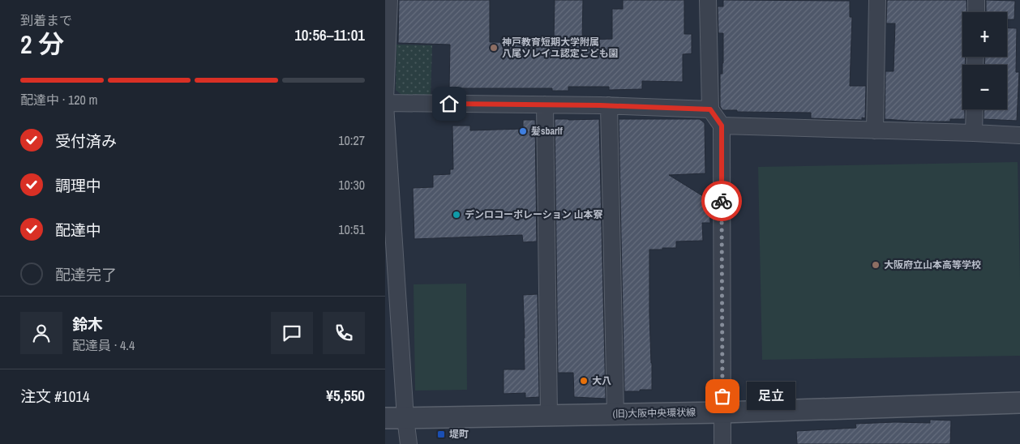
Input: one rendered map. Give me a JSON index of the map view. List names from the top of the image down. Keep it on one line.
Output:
{"streets":{"street":["(旧)大阪中央環状線"]},"places":{"other":["神戸教育短期大学附属 八尾ソレイユ認定こども園","髪sbarlf","デンロコーポレーション 山本寮","大阪府立山本高等学校","大八","足立"],"transit":["堤町"]},"page":{"heading":["2 分","到着まで","10:56–11:01"],"panel":["鈴木","配達員 · 4.4","注文 #1014","¥5,550"],"map_buttons":["+","−"],"bar":"配達中 · 120 m","list":[["受付済み","10:27"],["調理中","10:30"],["配達中","10:51"],"配達完了"],"bubble":"足立"}}
